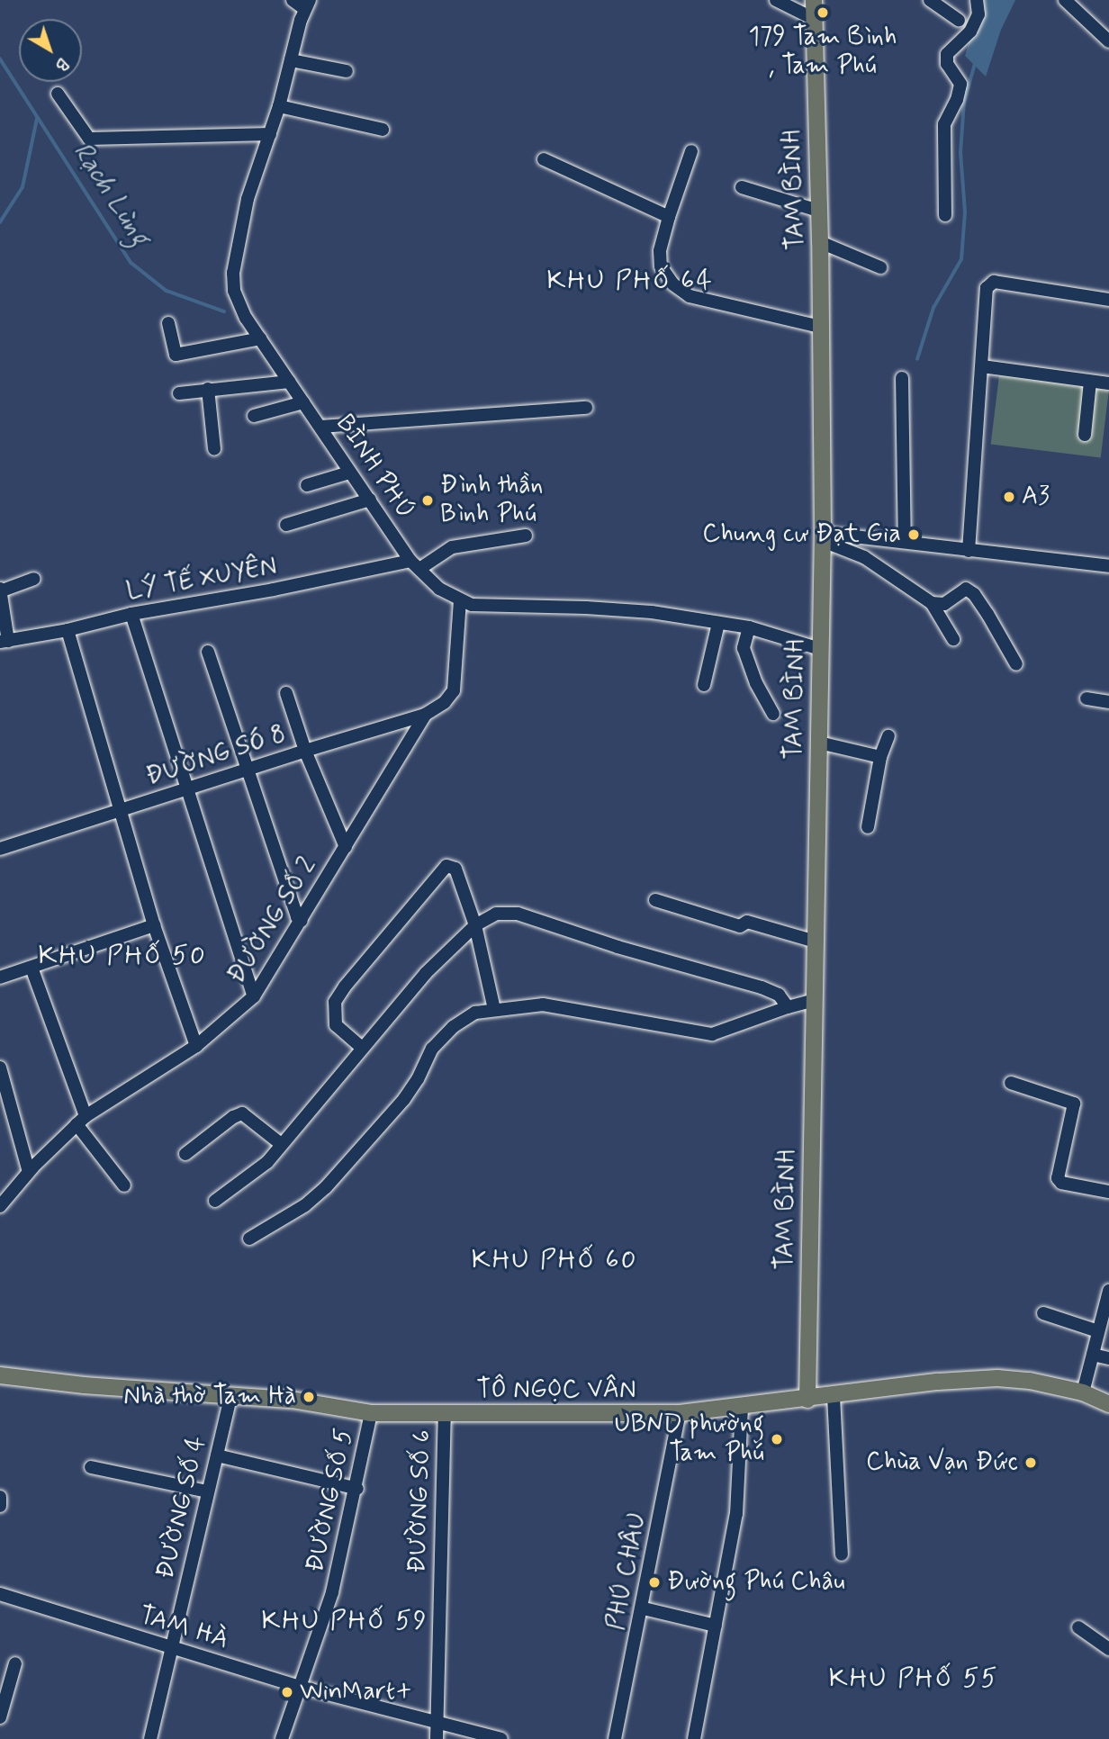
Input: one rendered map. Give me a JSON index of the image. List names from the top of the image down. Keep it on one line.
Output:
{"streets":{"main road":["TAM BÌNH","TÔ NGỌC VÂN"],"street":["BÌNH PHÚ","LÝ TẾ XUYÊN","ĐƯỜNG SÓ 8","ĐƯỜNG SỐ 2","ĐƯỜNG SỐ 5","ĐƯỜNG SỐ 6","ĐƯỜNG SỐ 4","PHÚ CHÂU","TAM HÀ"]},"crossings":[["TAM BÌNH","BÌNH PHÚ"],["TAM BÌNH","TÔ NGỌC VÂN"],["BÌNH PHÚ","LÝ TẾ XUYÊN"],["BÌNH PHÚ","ĐƯỜNG SÓ 8"],["ĐƯỜNG SÓ 8","ĐƯỜNG SỐ 2"],["TÔ NGỌC VÂN","ĐƯỜNG SỐ 5"],["TÔ NGỌC VÂN","ĐƯỜNG SỐ 6"],["TÔ NGỌC VÂN","ĐƯỜNG SỐ 4"],["TÔ NGỌC VÂN","PHÚ CHÂU"],["ĐƯỜNG SỐ 5","TAM HÀ"],["ĐƯỜNG SỐ 6","TAM HÀ"],["ĐƯỜNG SỐ 4","TAM HÀ"]],"districts":["KHU PHỐ 64","KHU PHỐ 50","KHU PHỐ 60","KHU PHỐ 59","KHU PHỐ 55"],"water":["Rạch Lùng"],"places":["179 Tam Bình , Tam Phú","A3","Đình thần Bình Phú","Chung cư Đạt Gia","Nhà thờ Tam Hà","UBND phường Tam Phú","Chùa Vạn Đức","Đường Phú Châu","WinMart+"],"north":"bottom right"}
